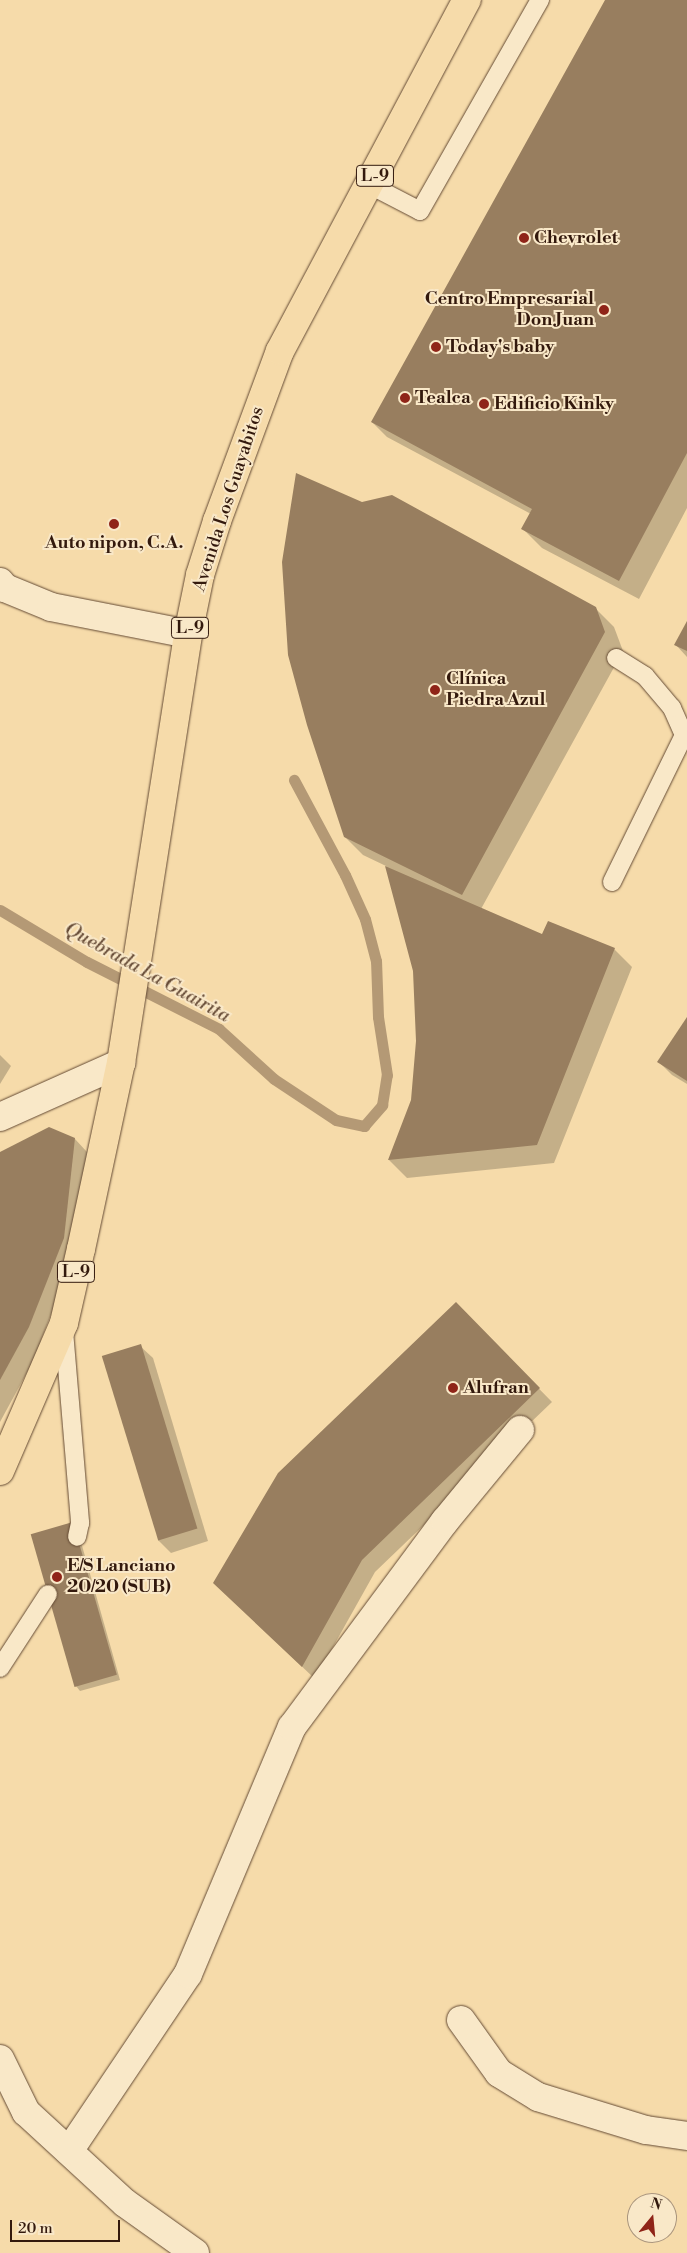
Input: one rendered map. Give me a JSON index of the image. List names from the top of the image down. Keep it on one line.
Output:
{"streets":{"main road":["L-9","Avenida Los Guayabitos"]},"crossings":[["L-9","Avenida Los Guayabitos"]],"water":["Quebrada La Guairita"],"places":["Chevrolet","Centro Empresarial Don Juan","Today's baby","Tealca","Edificio Kinky","Auto nipon, C.A.","Clínica Piedra Azul","Alufran","E/S Lanciano 20/20 (SUB)"],"scale_bar":"20 m","north":"top"}
